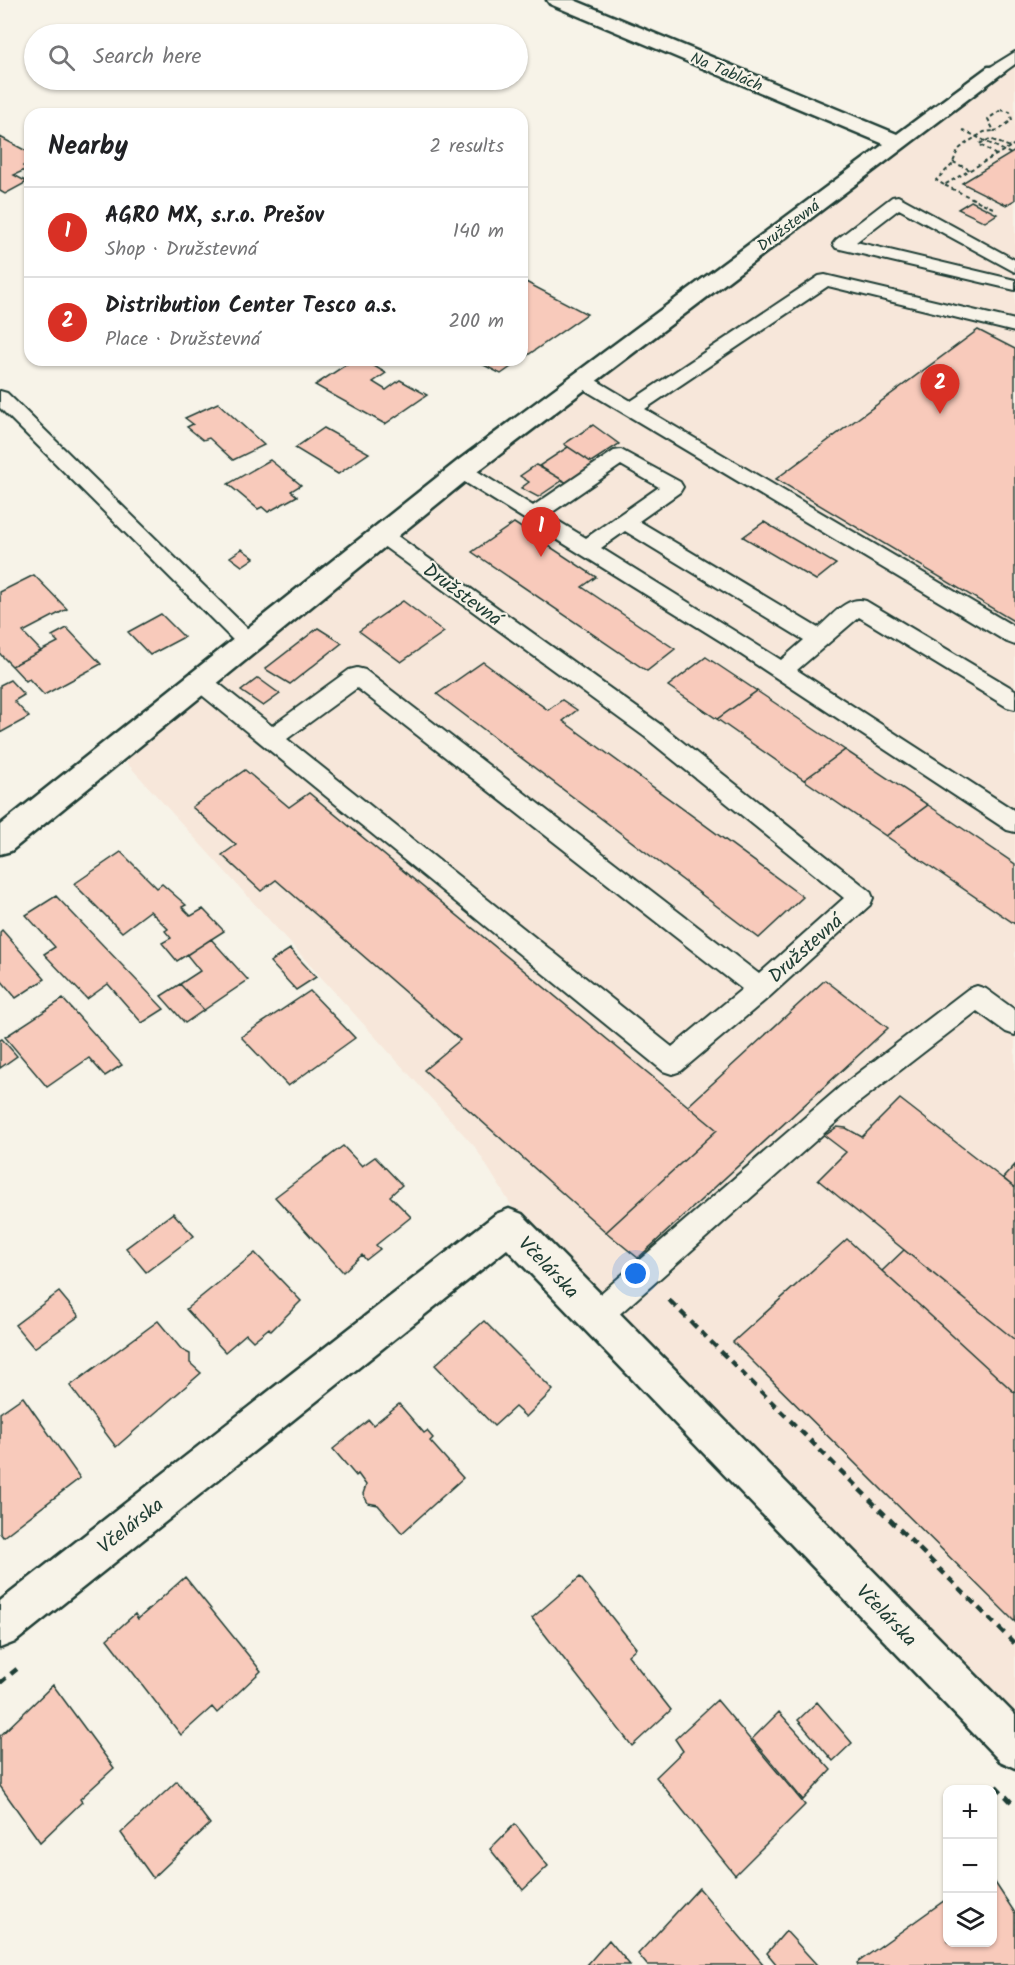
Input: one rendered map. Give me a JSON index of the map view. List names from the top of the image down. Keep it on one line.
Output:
{"streets":{"street":["Na Tablách","Družstevná","Včelárska"]},"crossings":[["Na Tablách","Družstevná"]],"page":{"search":"Search here","heading":["Nearby","2 results"],"list":[{"mark":"1","name":"AGRO MX, s.r.o. Prešov","note":"Shop · Družstevná","value":"140 m"},{"mark":"2","name":"Distribution Center Tesco a.s.","note":"Place · Družstevná","value":"200 m"}],"pins":["2","1"],"map_buttons":["+","−"]}}
